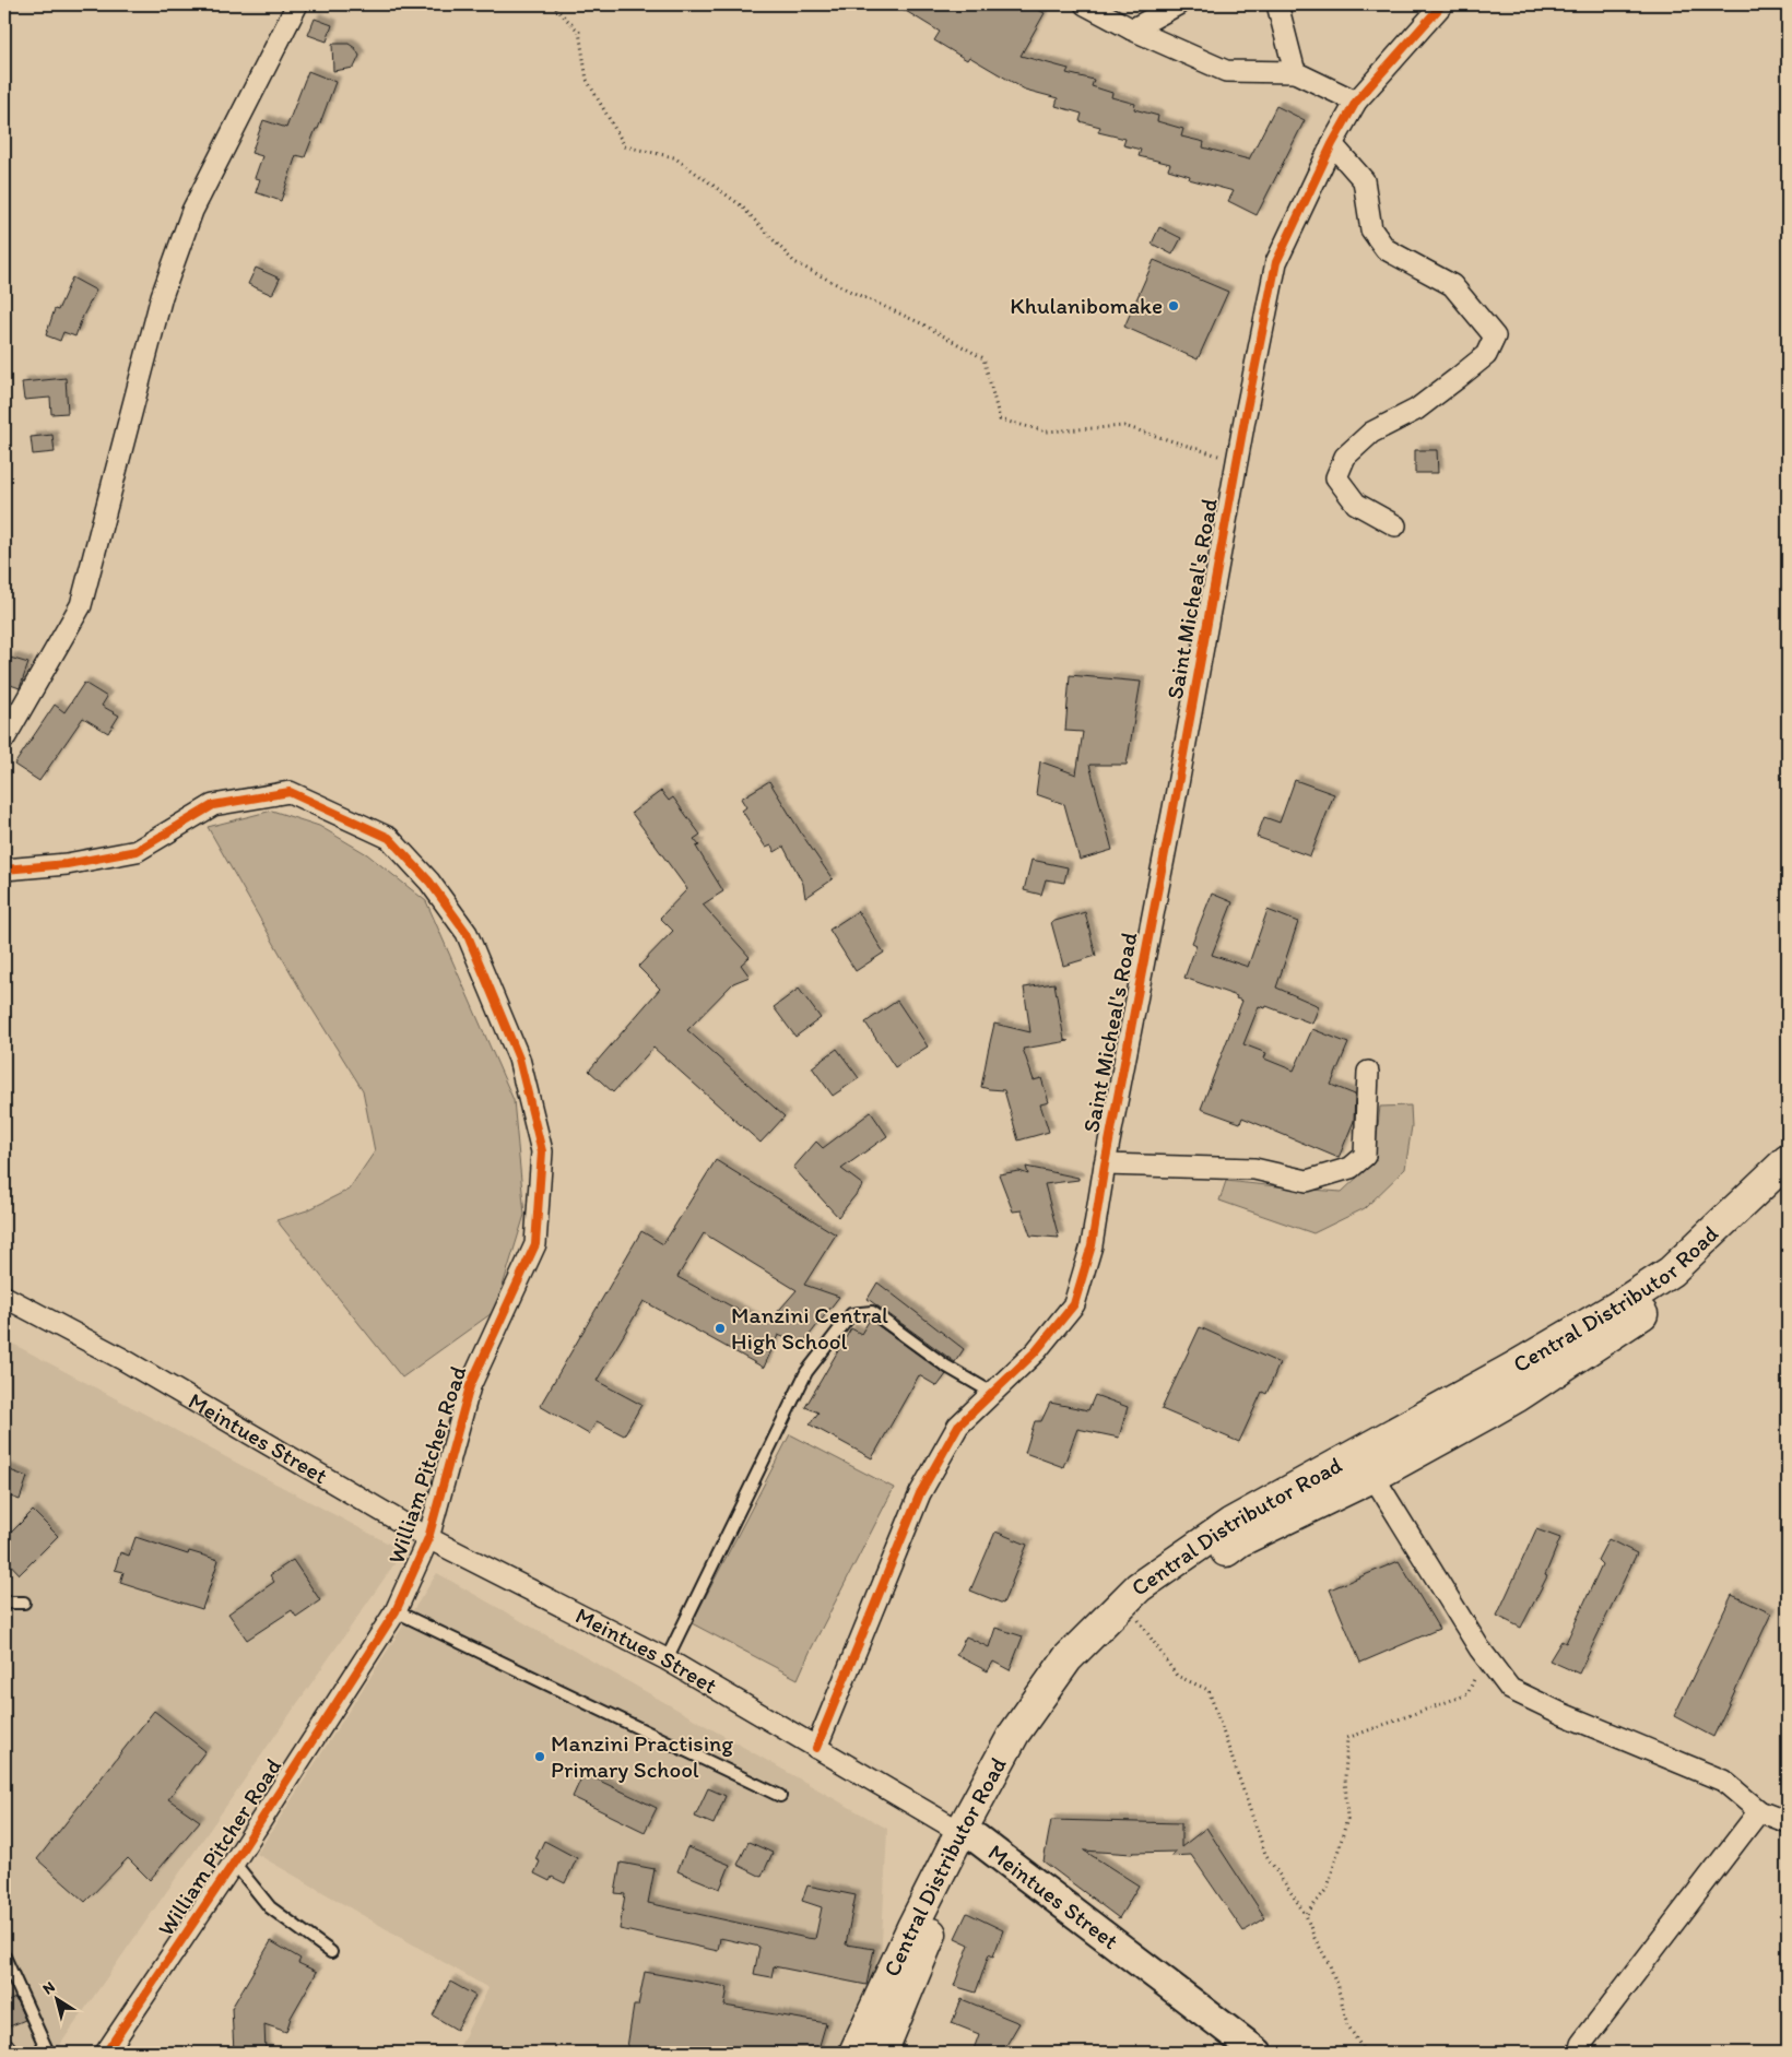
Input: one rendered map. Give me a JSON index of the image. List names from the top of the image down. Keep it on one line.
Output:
{"streets":{"highway":["Central Distributor Road"],"street":["Saint Micheal's Road","Meintues Street","William Pitcher Road"]},"crossings":[["Saint Micheal's Road","Meintues Street"],["Central Distributor Road","Meintues Street"],["Meintues Street","William Pitcher Road"]],"places":["Khulanibomake","Manzini Central High School","Manzini Practising Primary School"],"north":"top left"}
